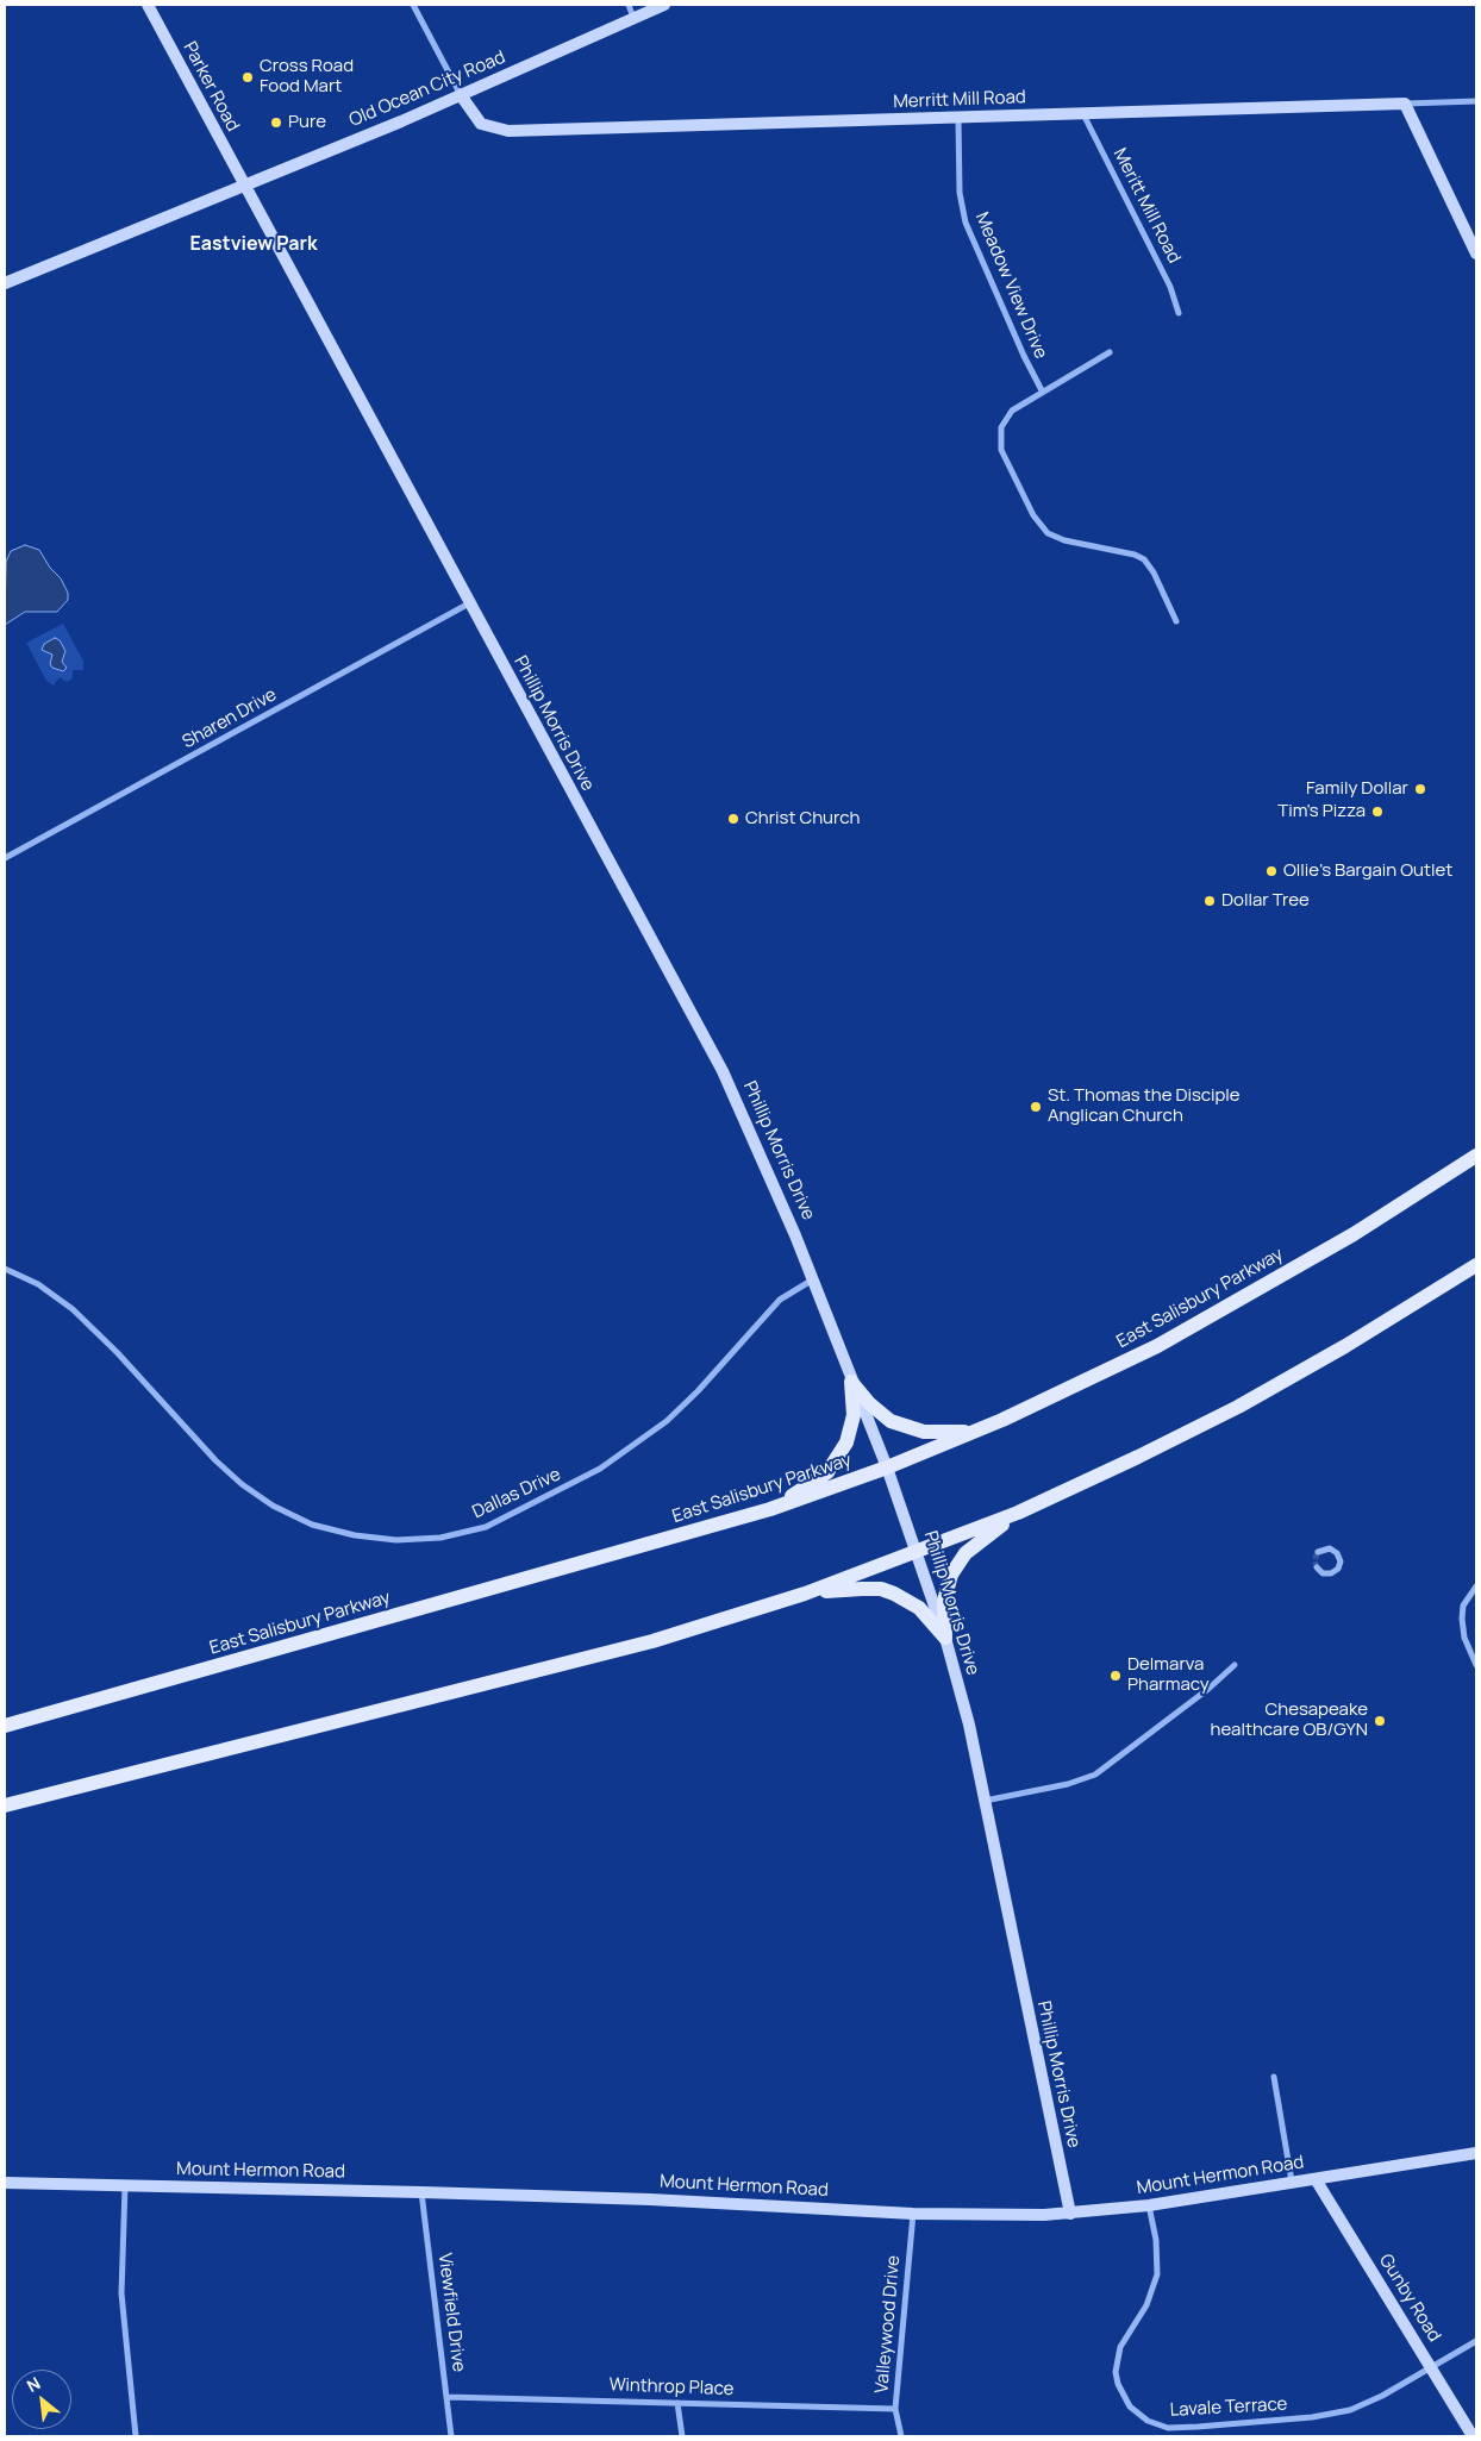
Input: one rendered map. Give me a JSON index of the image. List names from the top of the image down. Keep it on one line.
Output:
{"streets":{"main road":["East Salisbury Parkway"],"street":["Parker Road","Old Ocean City Road","Merritt Mill Road","Meritt Mill Road","Meadow View Drive","Sharen Drive","Phillip Morris Drive","Dallas Drive","Mount Hermon Road","Gunby Road","Viewfield Drive","Valleywood Drive","Winthrop Place","Lavale Terrace"]},"crossings":[["Parker Road","Old Ocean City Road"],["Parker Road","Phillip Morris Drive"],["Old Ocean City Road","Merritt Mill Road"],["Old Ocean City Road","Phillip Morris Drive"],["Merritt Mill Road","Meritt Mill Road"],["Merritt Mill Road","Meadow View Drive"],["Sharen Drive","Phillip Morris Drive"],["Phillip Morris Drive","East Salisbury Parkway"],["Phillip Morris Drive","Dallas Drive"],["Phillip Morris Drive","Mount Hermon Road"],["Mount Hermon Road","Gunby Road"],["Mount Hermon Road","Viewfield Drive"],["Mount Hermon Road","Valleywood Drive"],["Mount Hermon Road","Lavale Terrace"],["Gunby Road","Lavale Terrace"],["Viewfield Drive","Winthrop Place"],["Valleywood Drive","Winthrop Place"]],"districts":["Eastview Park"],"places":["Cross Road Food Mart","Pure","Family Dollar","Tim's Pizza","Christ Church","Ollie's Bargain Outlet","Dollar Tree","St. Thomas the Disciple Anglican Church","Delmarva Pharmacy","Chesapeake healthcare OB/GYN"],"north":"top left"}
